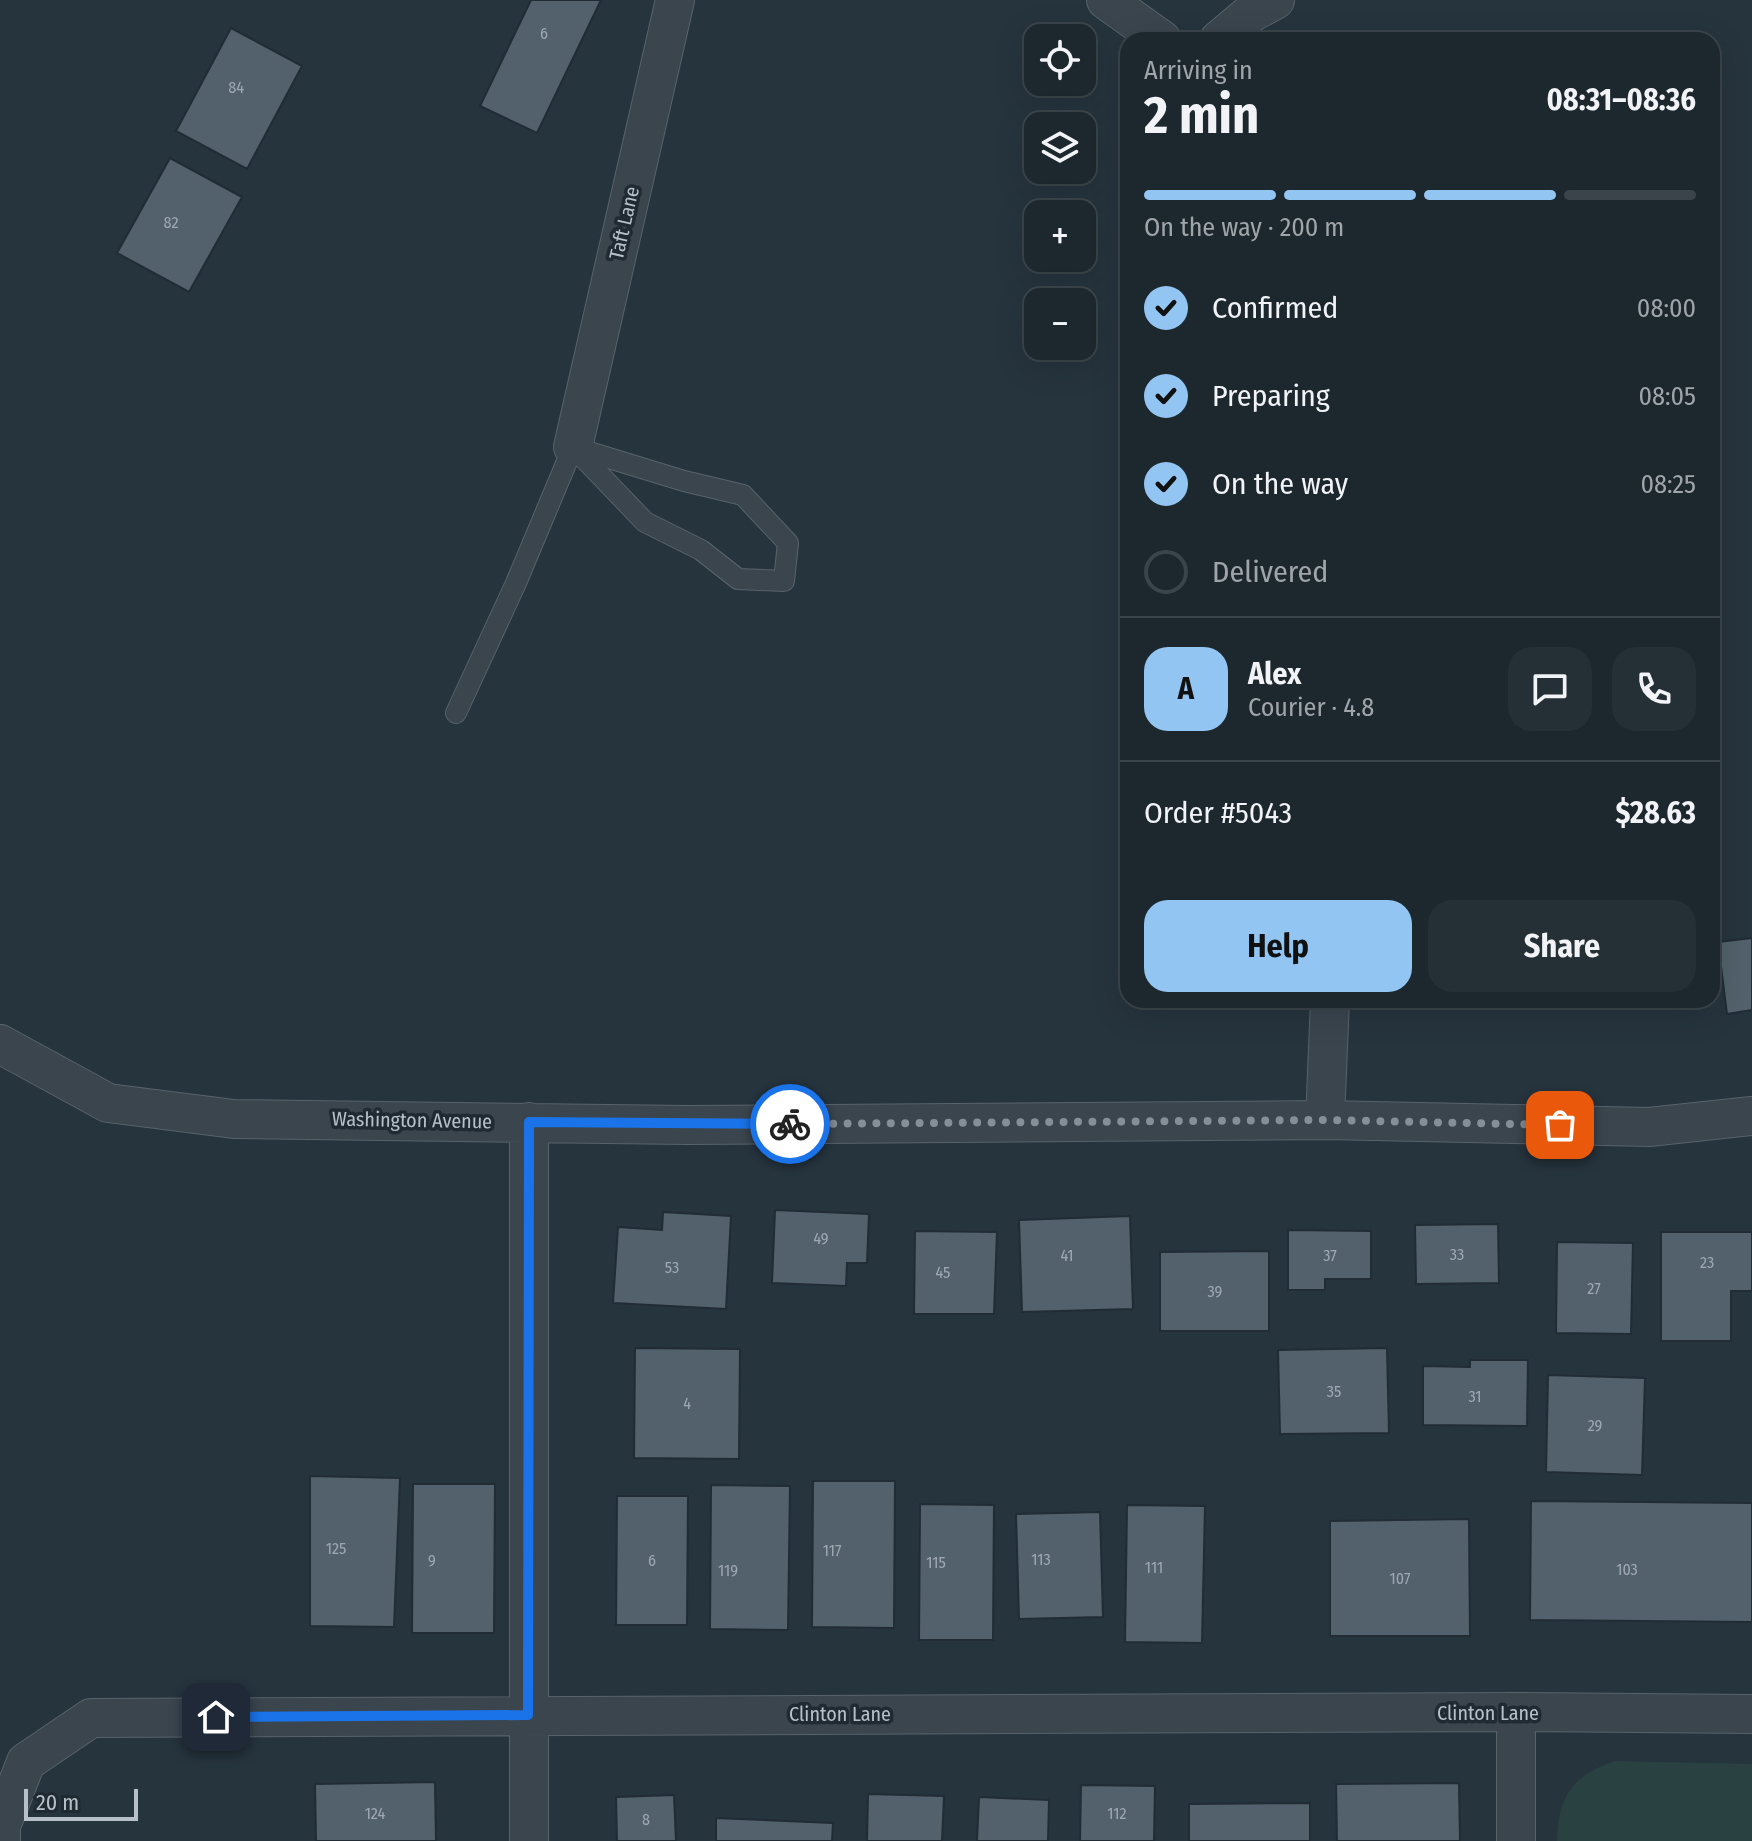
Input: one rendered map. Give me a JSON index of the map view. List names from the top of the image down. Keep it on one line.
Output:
{"streets":{"street":["Taft Lane","Washington Avenue","Clinton Lane"]},"house_numbers":["6","84","82","49","33","41","37","23","53","45","27","39","35","31","4","29","125","117","113","9","6","115","111","103","119","107","124","112","8"],"scale_bar":"20 m","page":{"map_buttons":["+","−"],"heading":["2 min","Arriving in","08:31–08:36"],"panel":["Alex","Courier · 4.8","Order #5043","$28.63"],"bar":"On the way · 200 m","list":[["Confirmed","08:00"],["Preparing","08:05"],["On the way","08:25"],"Delivered"],"round":"A","buttons":["Help","Share"],"scale":"20 m"}}
